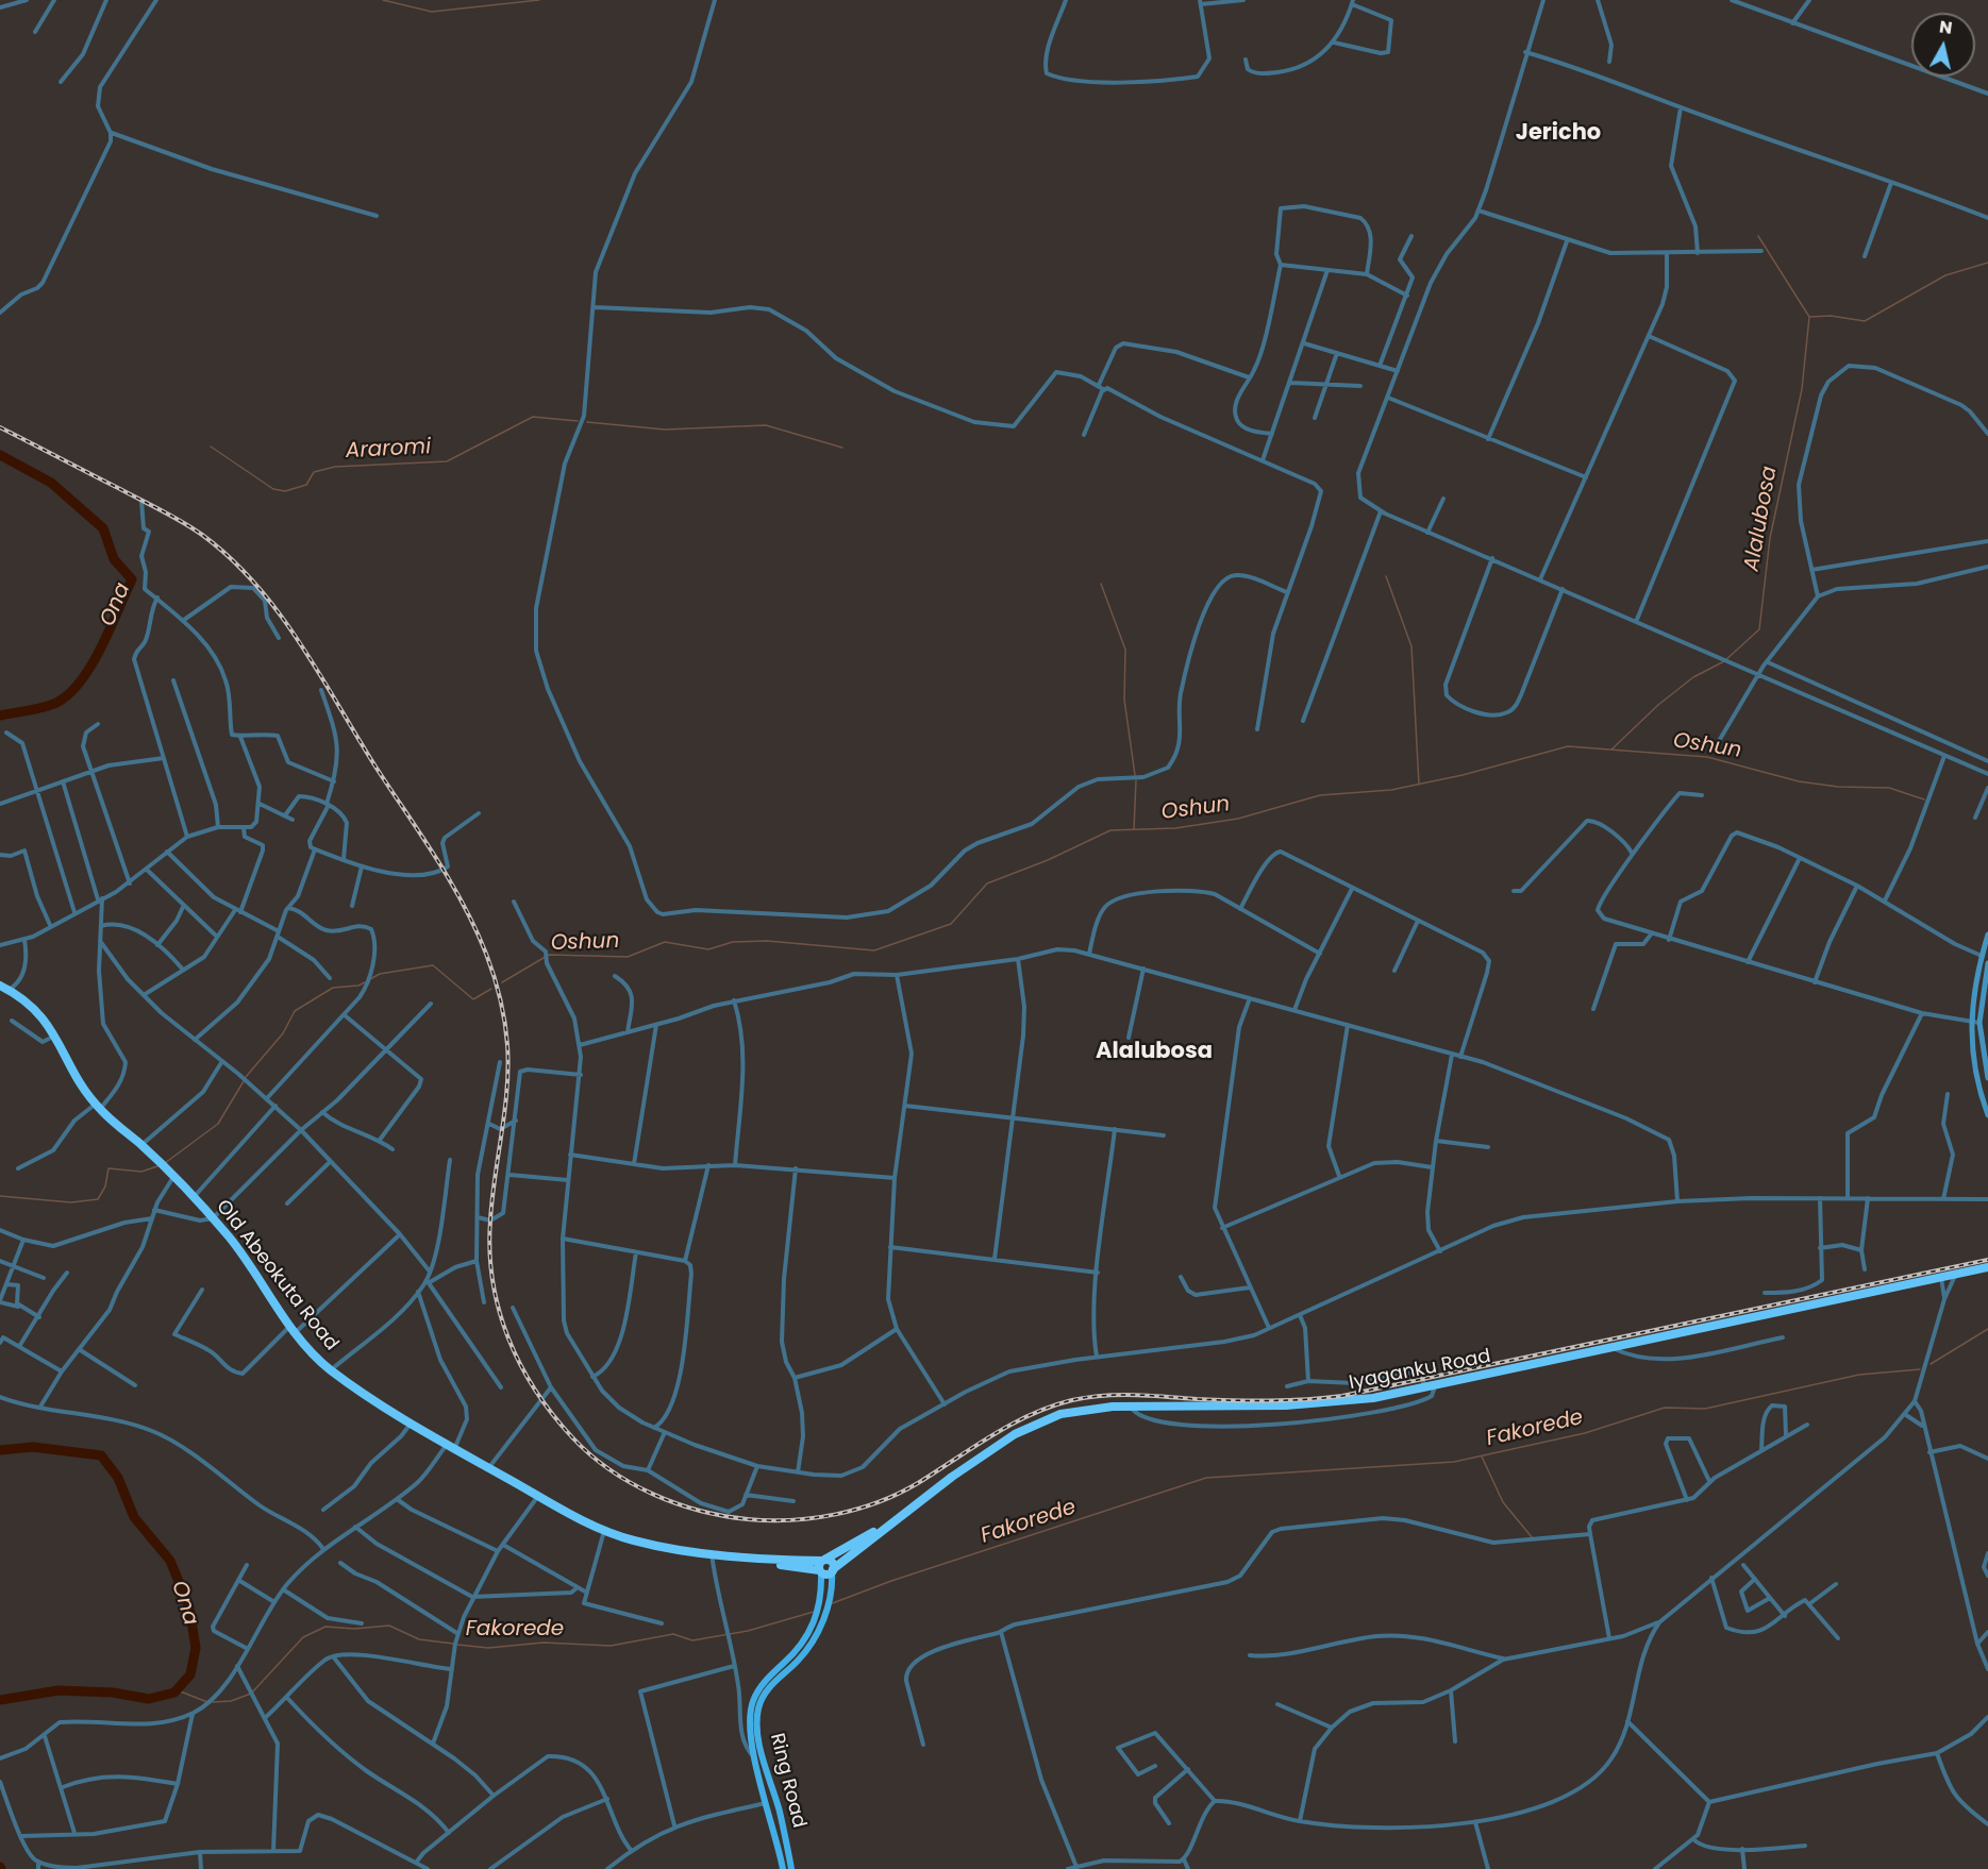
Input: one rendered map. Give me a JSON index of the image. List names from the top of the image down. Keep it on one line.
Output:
{"streets":{"highway":["Old Abeokuta Road","Iyaganku Road"],"main road":["Ring Road"]},"crossings":[["Old Abeokuta Road","Iyaganku Road"],["Old Abeokuta Road","Ring Road"],["Iyaganku Road","Ring Road"]],"districts":["Jericho","Alalubosa"],"water":["Araromi","Alalubosa","Ona","Oshun","Fakorede"],"north":"top"}
